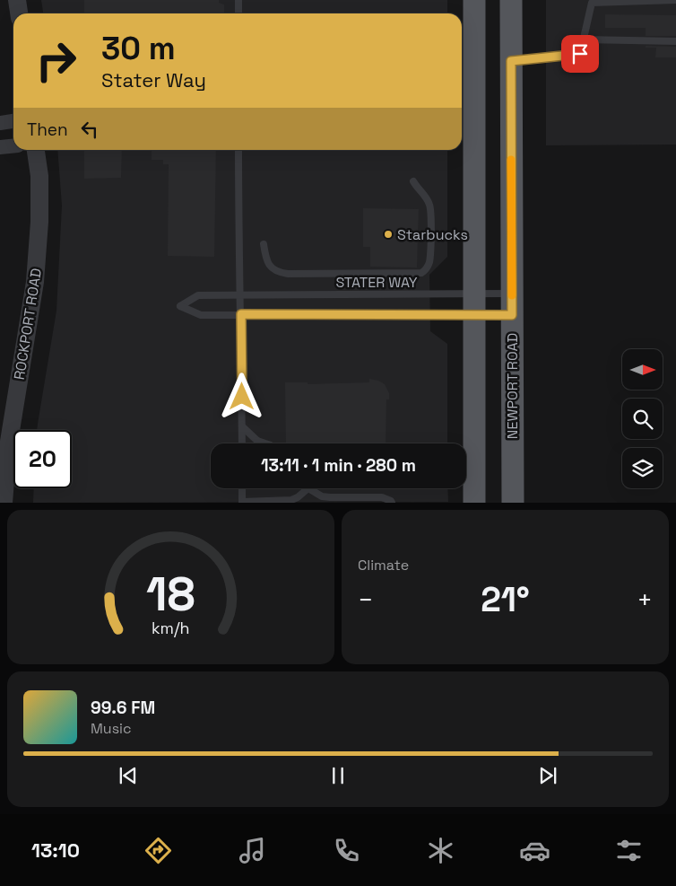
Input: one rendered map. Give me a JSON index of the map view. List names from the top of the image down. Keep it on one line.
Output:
{"streets":{"main road":["NEWPORT ROAD"],"street":["ROCKPORT ROAD"],"lane":["STATER WAY"]},"crossings":[["STATER WAY","NEWPORT ROAD"]],"places":["Starbucks"],"north":"right","page":{"turn":["30 m","Stater Way"],"then":"Then","limit":"20","trip":"13:11 · 1 min · 280 m","tile":"Climate","heat":["−","21°","+"],"song":["99.6 FM","Music"],"tabs":"13:10","gauge":["18","km/h"]}}
